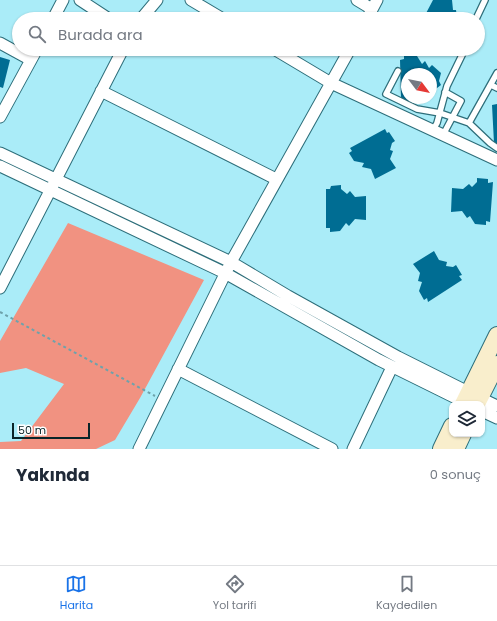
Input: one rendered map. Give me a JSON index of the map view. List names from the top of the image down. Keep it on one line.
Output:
{"scale_bar":"50 m","north":"bottom right","page":{"search":"Burada ara","scale":"50 m","heading":["Yakında","0 sonuç"],"nav":["Harita","Yol tarifi","Kaydedilen"]}}
